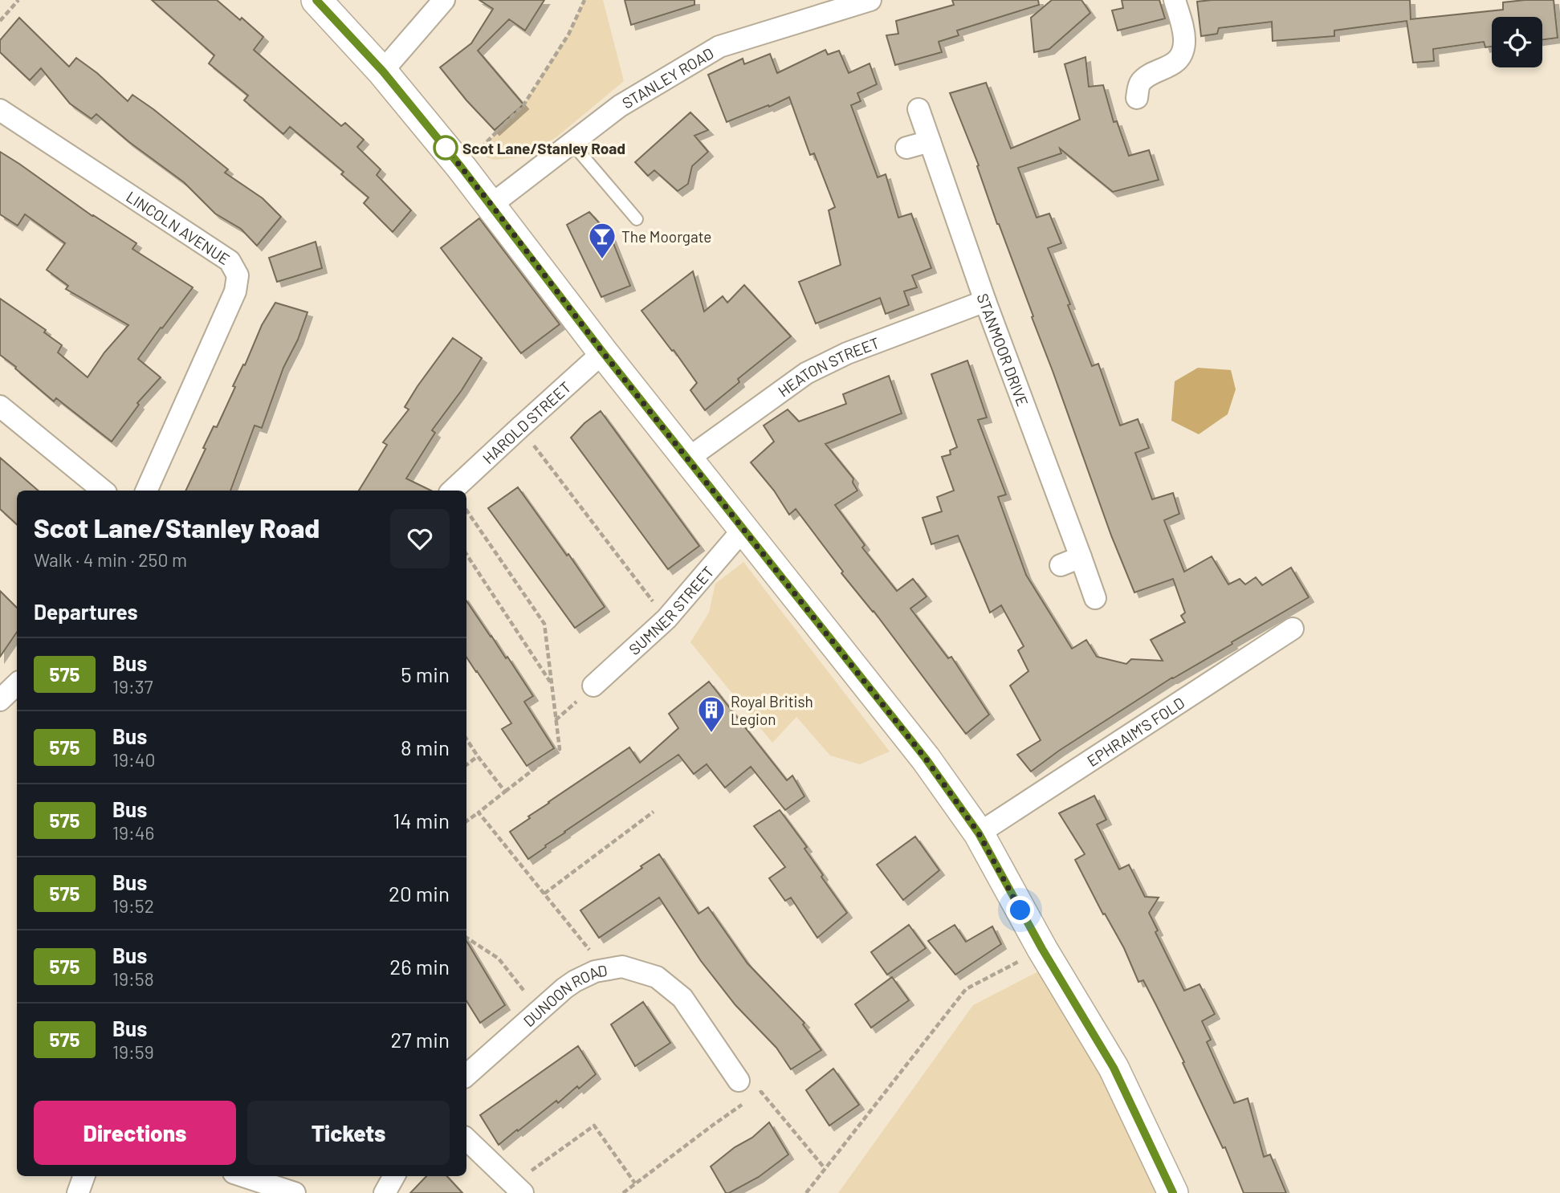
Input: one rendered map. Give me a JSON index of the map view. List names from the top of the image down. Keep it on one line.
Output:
{"streets":{"street":["STANLEY ROAD","LINCOLN AVENUE","STANMOOR DRIVE","HEATON STREET","HAROLD STREET","SUMNER STREET","EPHRAIM'S FOLD","DUNOON ROAD"]},"crossings":[["STANMOOR DRIVE","HEATON STREET"]],"places":{"other":["Scot Lane/Stanley Road"],"bar":["The Moorgate"],"building":["Royal British Legion"]},"lines":["bus line 575"],"page":{"heading":[["Scot Lane/Stanley Road","Walk · 4 min · 250 m"],"Departures"],"list":[{"mark":"575","name":"Bus","note":"19:37","value":"5 min"},{"mark":"575","name":"Bus","note":"19:40","value":"8 min"},{"mark":"575","name":"Bus","note":"19:46","value":"14 min"},{"mark":"575","name":"Bus","note":"19:52","value":"20 min"},{"mark":"575","name":"Bus","note":"19:58","value":"26 min"},{"mark":"575","name":"Bus","note":"19:59","value":"27 min"}],"buttons":["Directions","Tickets"]}}
